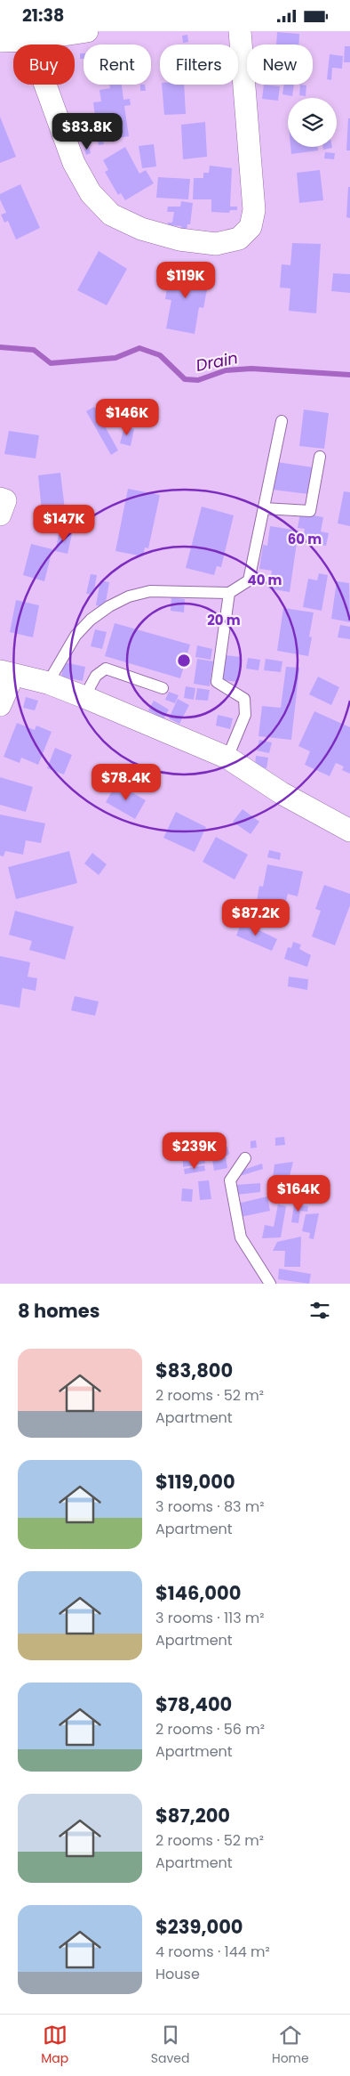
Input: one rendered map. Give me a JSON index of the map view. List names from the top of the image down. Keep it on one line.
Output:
{"water":["Drain"],"page":{"status":"21:38","chip":["Buy","Rent","Filters","New"],"price":["$83.8K","$119K","$146K","$147K","$78.4K","$87.2K","$239K","$164K"],"heading":"8 homes","list":[{"name":"$83,800","note":"2 rooms · 52 m² · Apartment"},{"name":"$119,000","note":"3 rooms · 83 m² · Apartment"},{"name":"$146,000","note":"3 rooms · 113 m² · Apartment"},{"name":"$78,400","note":"2 rooms · 56 m² · Apartment"},{"name":"$87,200","note":"2 rooms · 52 m² · Apartment"},{"name":"$239,000","note":"4 rooms · 144 m² · House"}],"tabs":["Map","Saved","Home"]},"rings":["60 m","40 m","20 m"]}
